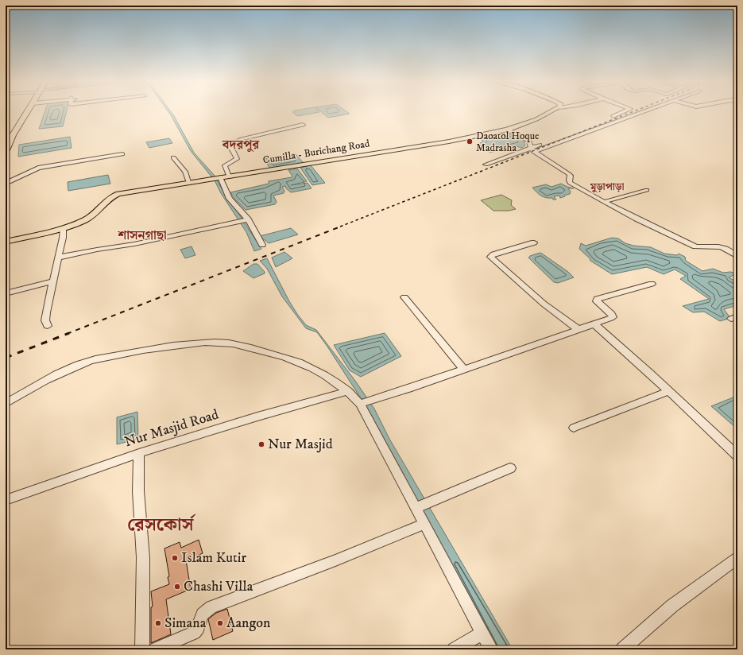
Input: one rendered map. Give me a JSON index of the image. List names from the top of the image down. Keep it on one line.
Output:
{"streets":{"main road":["Cumilla - Burichang Road"],"street":["Nur Masjid Road"]},"districts":["বদরপুর","মুড়াপাড়া","শাসনগাছা","রেসকোর্স"],"places":["Daoatol Hoque Madrasha","Nur Masjid","Islam Kutir","Chashi Villa","Simana","Aangon"]}
